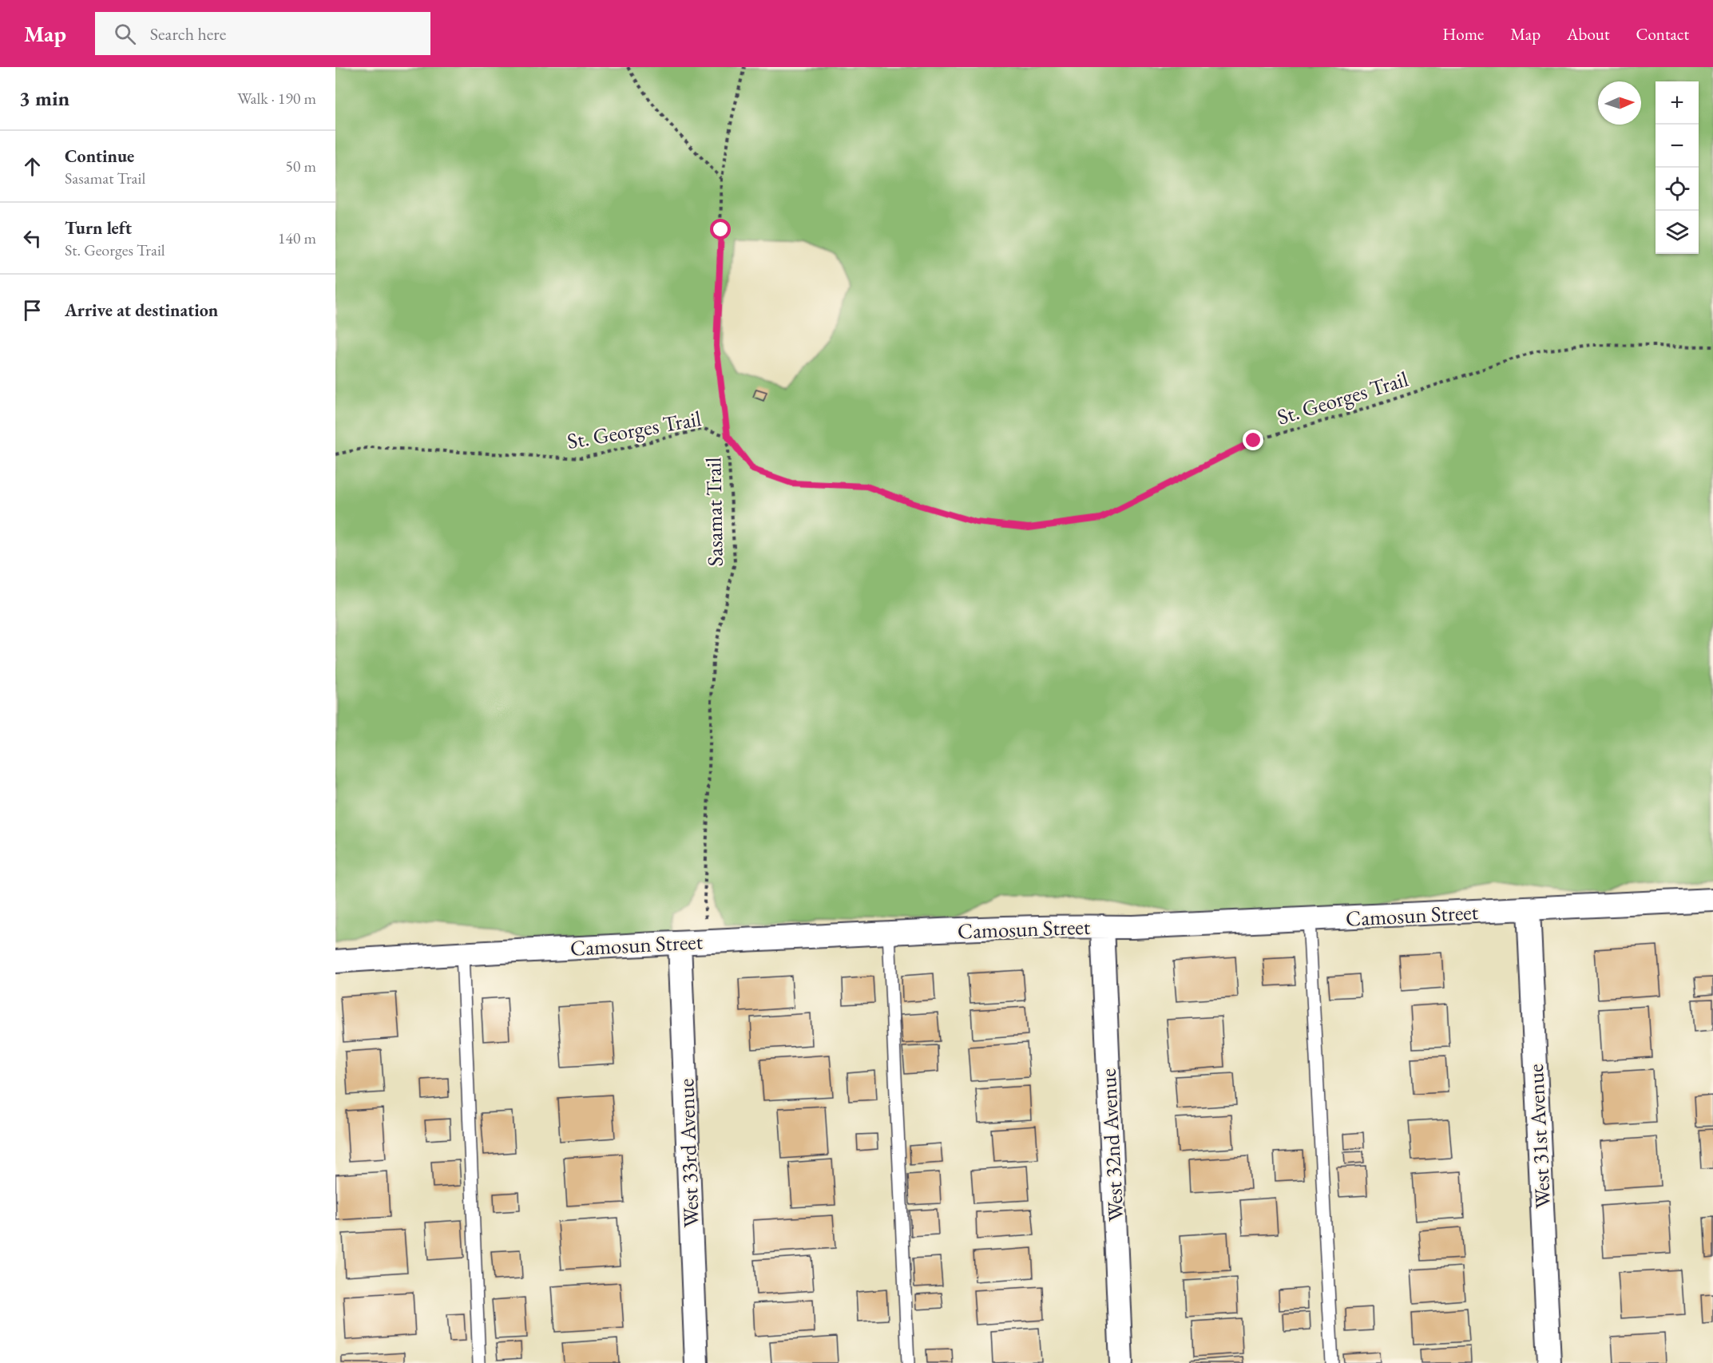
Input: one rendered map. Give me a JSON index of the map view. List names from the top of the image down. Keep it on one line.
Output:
{"streets":{"street":["Camosun Street","West 31st Avenue","West 32nd Avenue","West 33rd Avenue"],"path":["St. Georges Trail","Sasamat Trail"]},"crossings":[["St. Georges Trail","Sasamat Trail"],["Camosun Street","West 31st Avenue"],["Camosun Street","West 32nd Avenue"],["Camosun Street","West 33rd Avenue"]],"north":"right","page":{"header":"Map","search":"Search here","nav":["Home","Map","About","Contact"],"heading":["3 min","Walk · 190 m"],"map_buttons":["+","−"],"list":[["Continue","Sasamat Trail","50 m"],["Turn left","St. Georges Trail","140 m"],"Arrive at destination"]}}
